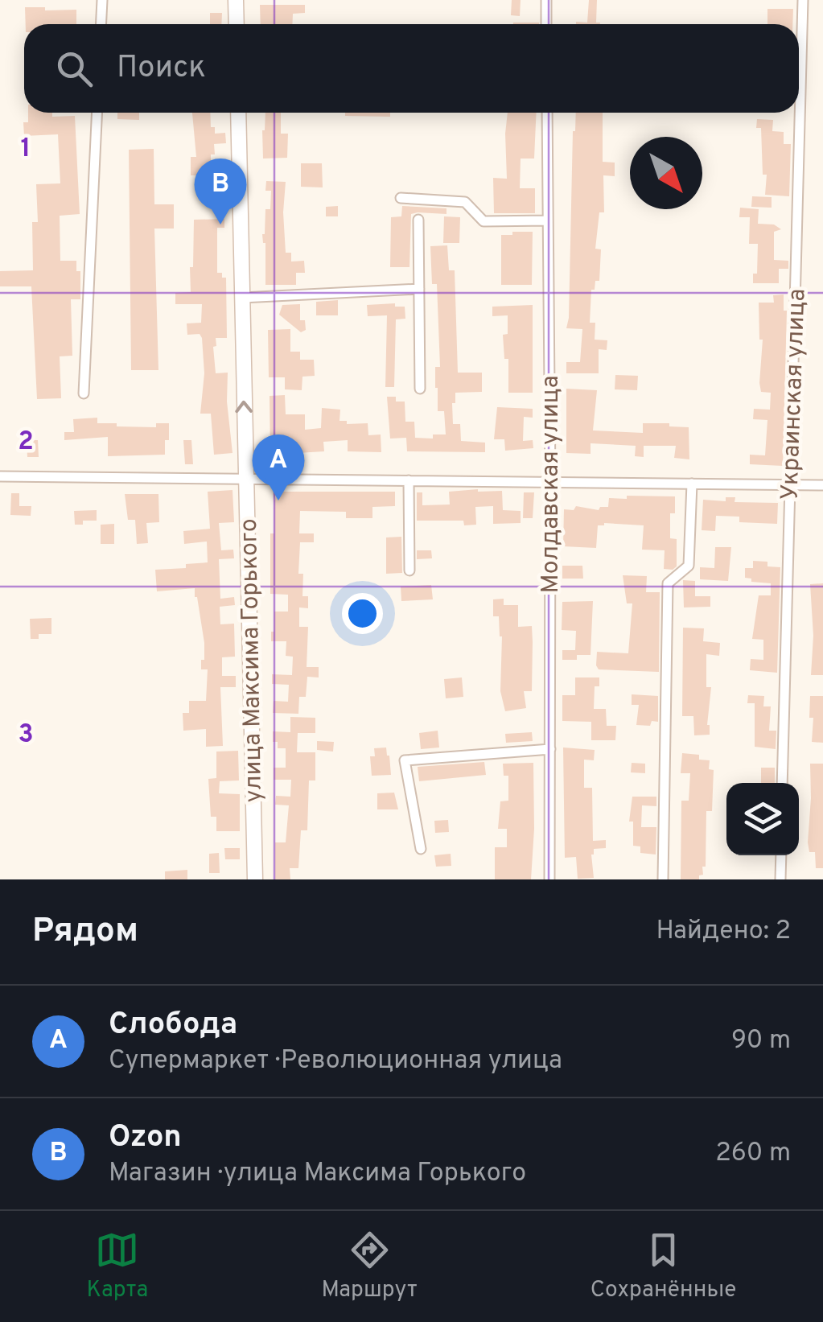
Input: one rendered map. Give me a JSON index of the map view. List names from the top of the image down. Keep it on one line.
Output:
{"streets":{"main road":["улица Максима Горького"],"street":["Украинская улица","Молдавская улица"]},"north":"bottom right","page":{"search":"Поиск","pins":["B","A"],"heading":["Рядом","Найдено: 2"],"list":[{"mark":"A","name":"Слобода","note":"Супермаркет · Революционная улица","value":"90 m"},{"mark":"B","name":"Ozon","note":"Магазин · улица Максима Горького","value":"260 m"}],"nav":["Карта","Маршрут","Сохранённые"]},"grid":{"rows":["1","2","3"]}}
